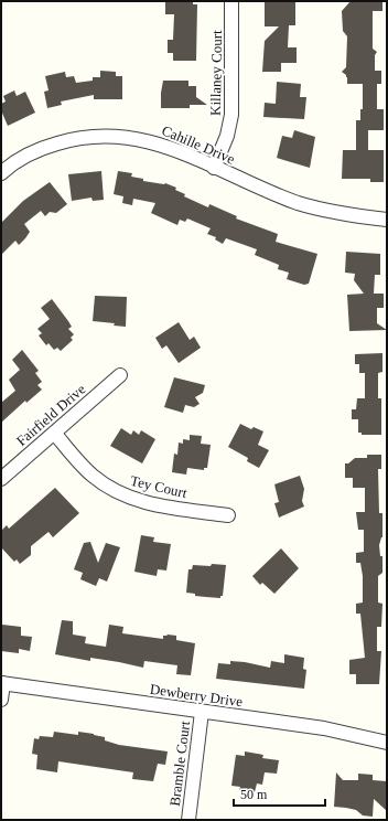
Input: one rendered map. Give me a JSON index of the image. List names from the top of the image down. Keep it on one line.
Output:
{"streets":{"street":["Killaney Court","Cahille Drive","Fairfield Drive","Tey Court","Dewberry Drive","Bramble Court"]},"crossings":[["Killaney Court","Cahille Drive"],["Fairfield Drive","Tey Court"],["Dewberry Drive","Bramble Court"]],"scale_bar":"50 m"}
